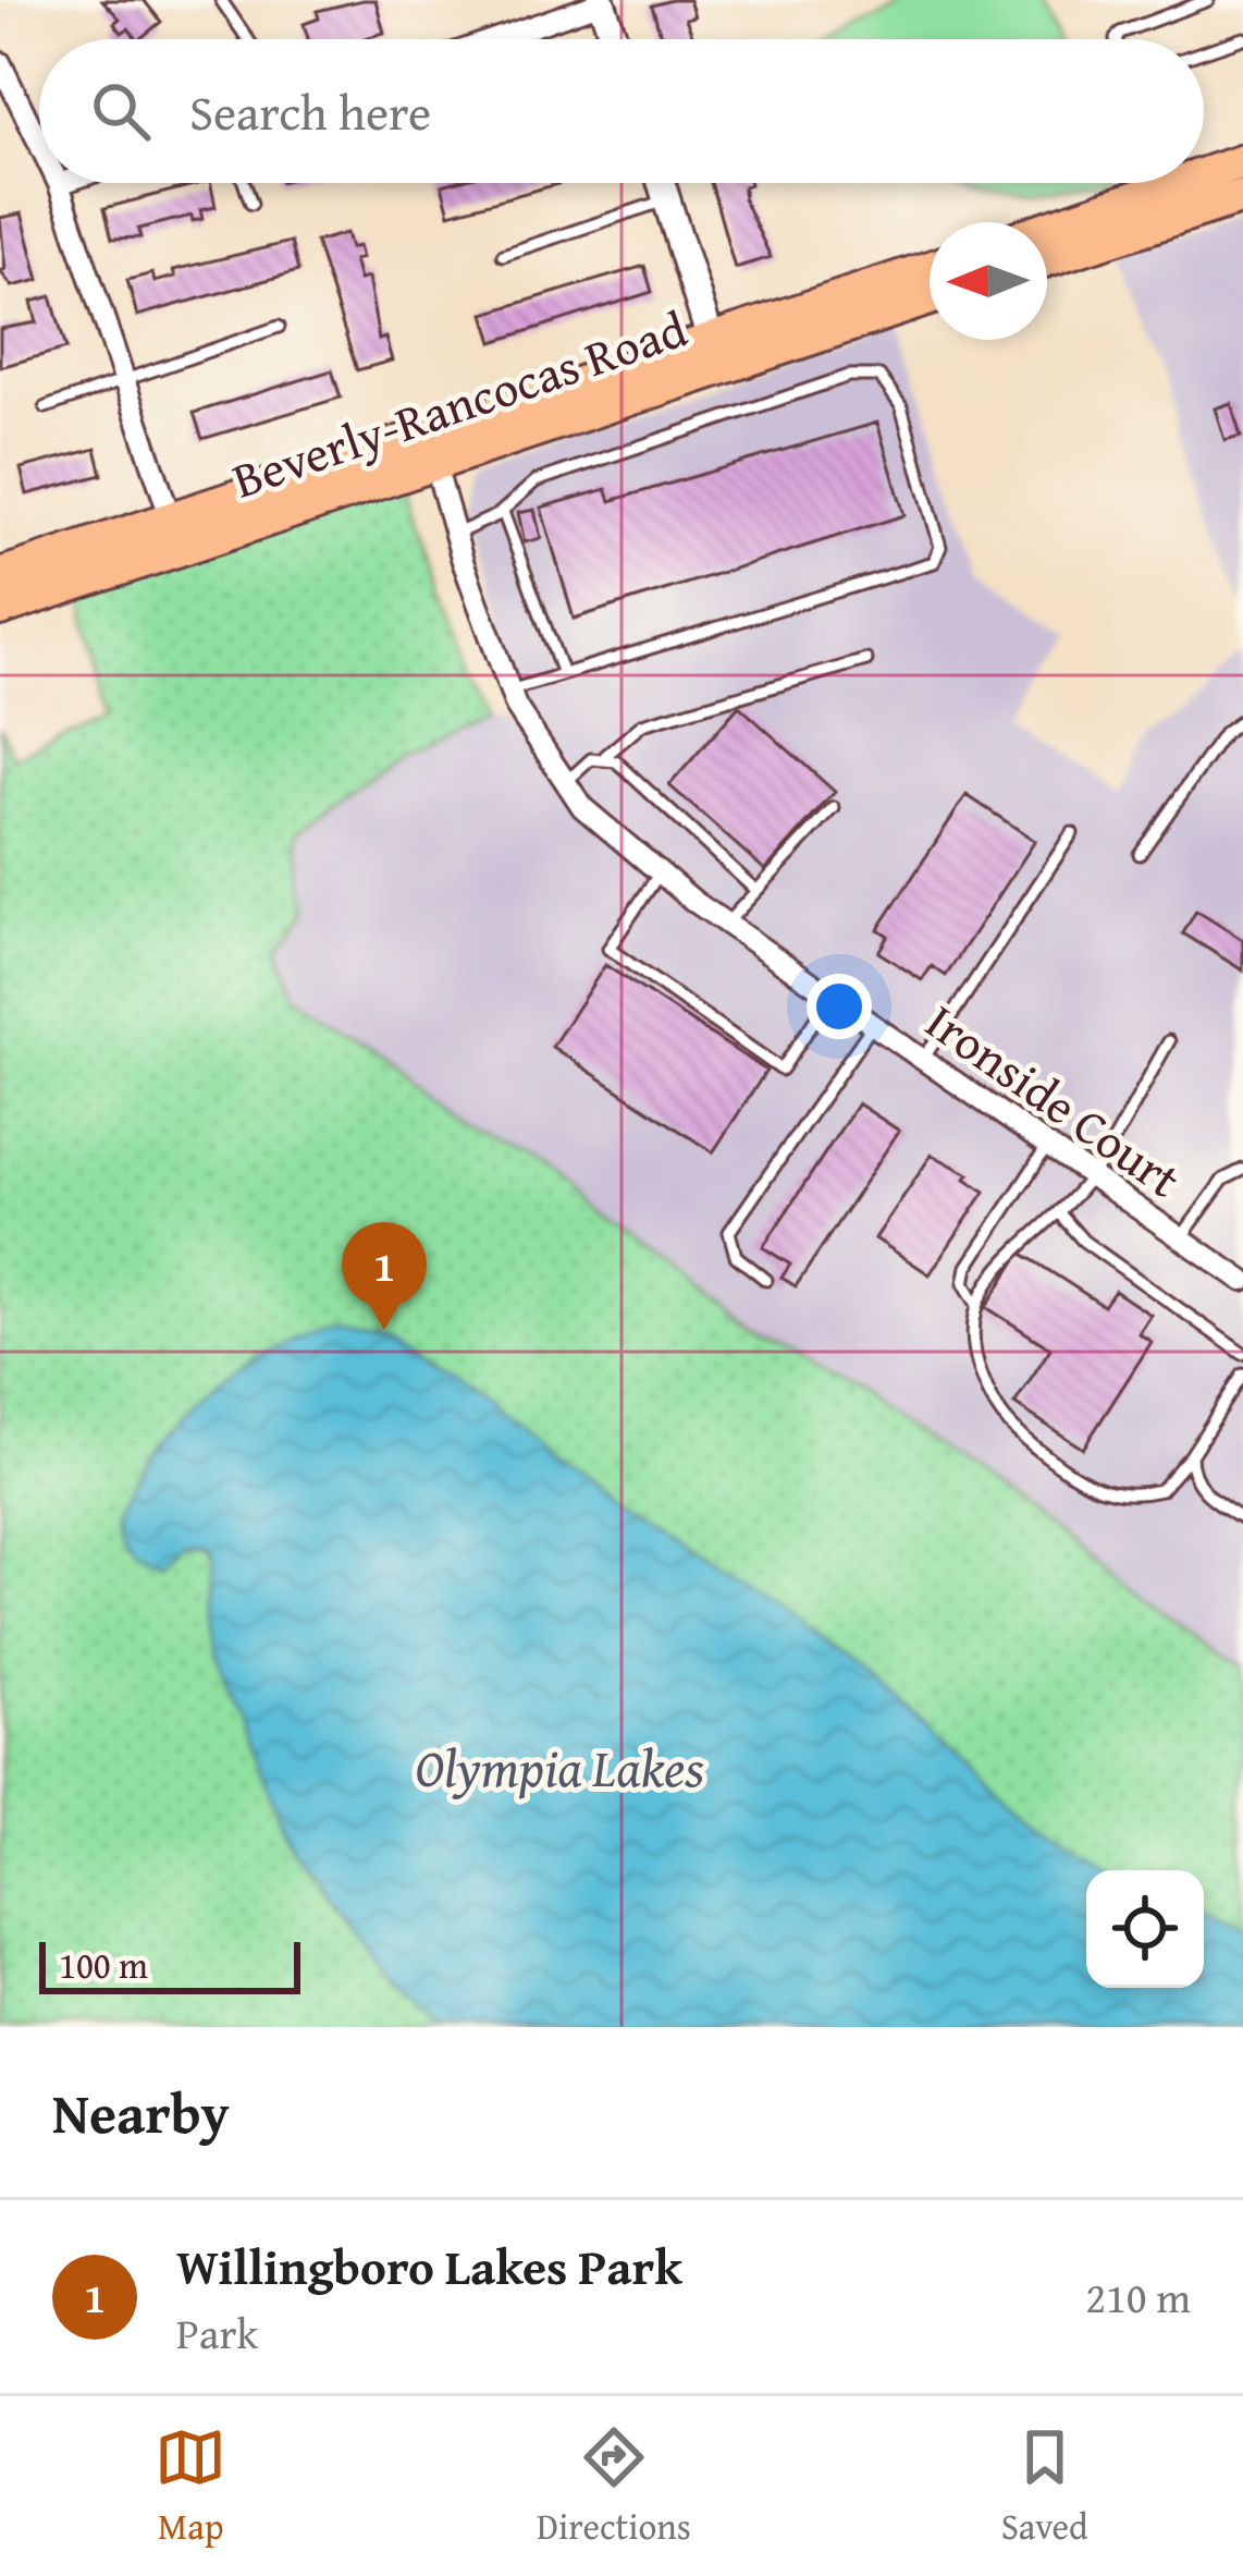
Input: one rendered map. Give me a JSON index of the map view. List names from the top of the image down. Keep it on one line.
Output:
{"streets":{"main road":["Beverly-Rancocas Road"],"street":["Ironside Court"]},"crossings":[["Beverly-Rancocas Road","Ironside Court"]],"water":["Olympia Lakes"],"scale_bar":"100 m","north":"left","page":{"search":"Search here","pins":"1","scale":"100 m","heading":"Nearby","list":[{"mark":"1","name":"Willingboro Lakes Park","note":"Park","value":"210 m"}],"nav":["Map","Directions","Saved"]}}
